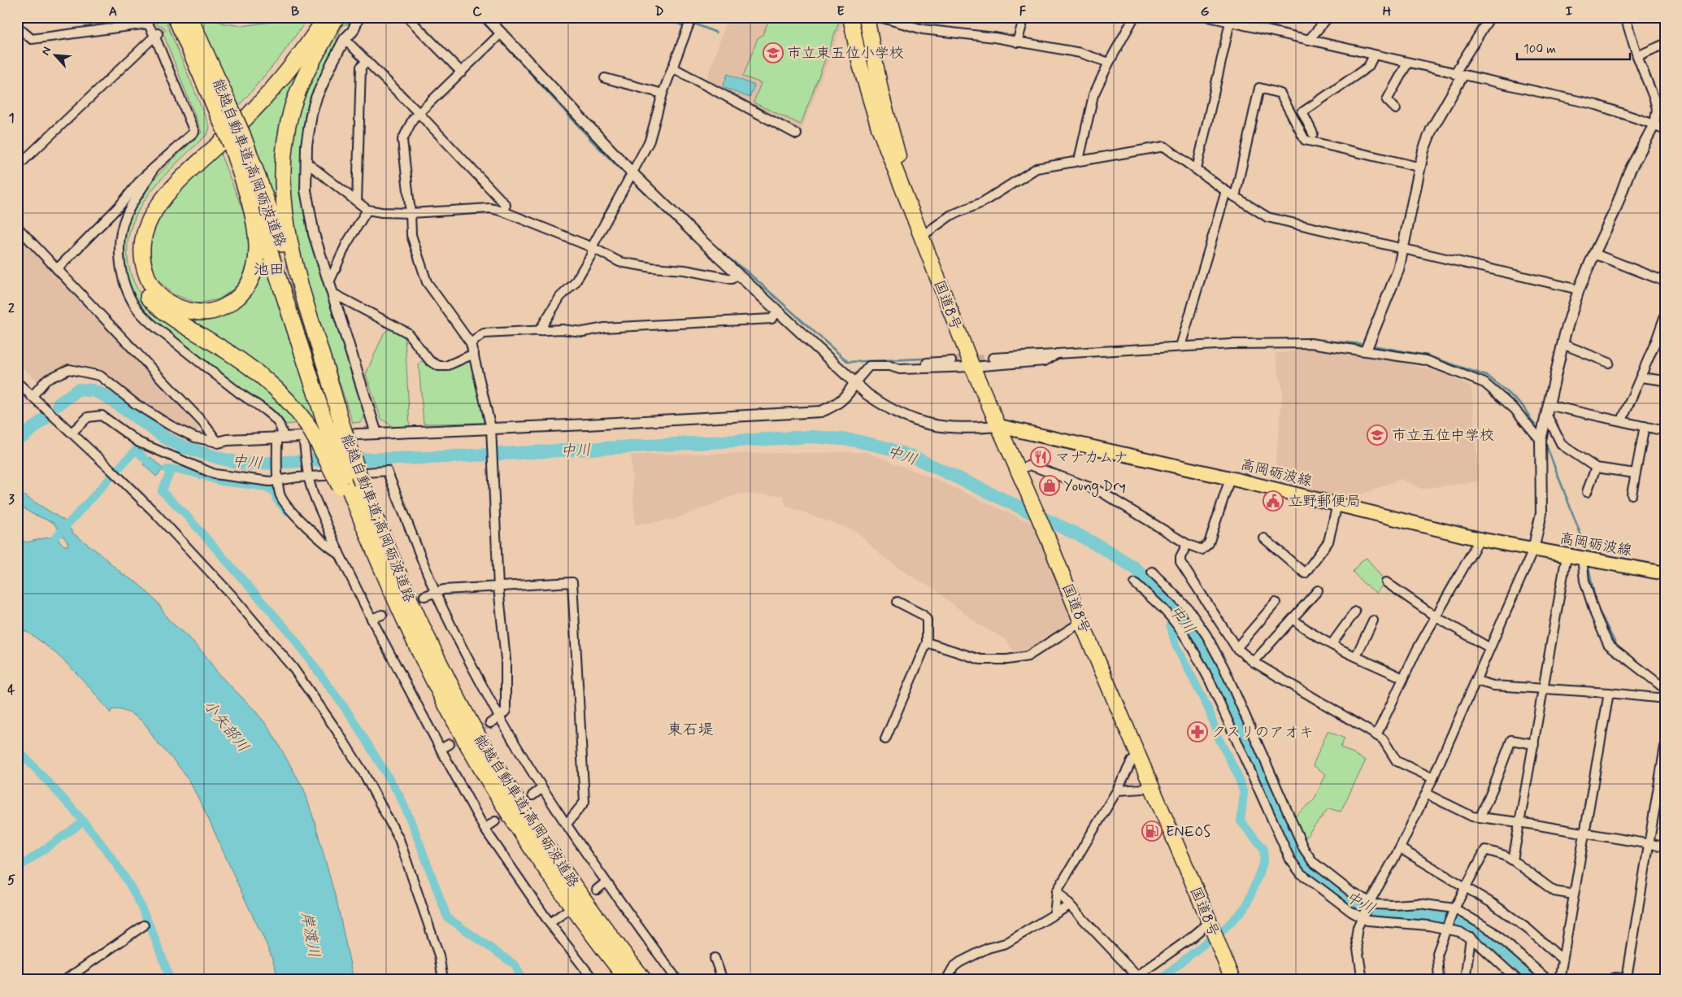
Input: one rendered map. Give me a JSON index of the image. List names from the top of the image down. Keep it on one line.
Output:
{"streets":{"highway":["能越自動車道;高岡砺波道路","国道8号"],"main road":["高岡砺波線"]},"crossings":[["国道8号","高岡砺波線"]],"districts":["池田","東石堤"],"water":["中川","小矢部川","岸渡川"],"places":{"school or university":["市立東五位小学校","市立五位中学校"],"restaurant":["マナカムナ"],"shop":["Young Dry"],"public building":["立野郵便局"],"pharmacy":["クスリのアオキ"],"fuel station":["ENEOS"]},"scale_bar":"100 m","north":"top left","grid":{"columns":["A","B","C","D","E","F","G","H","I"],"rows":["1","2","3","4","5"]}}
